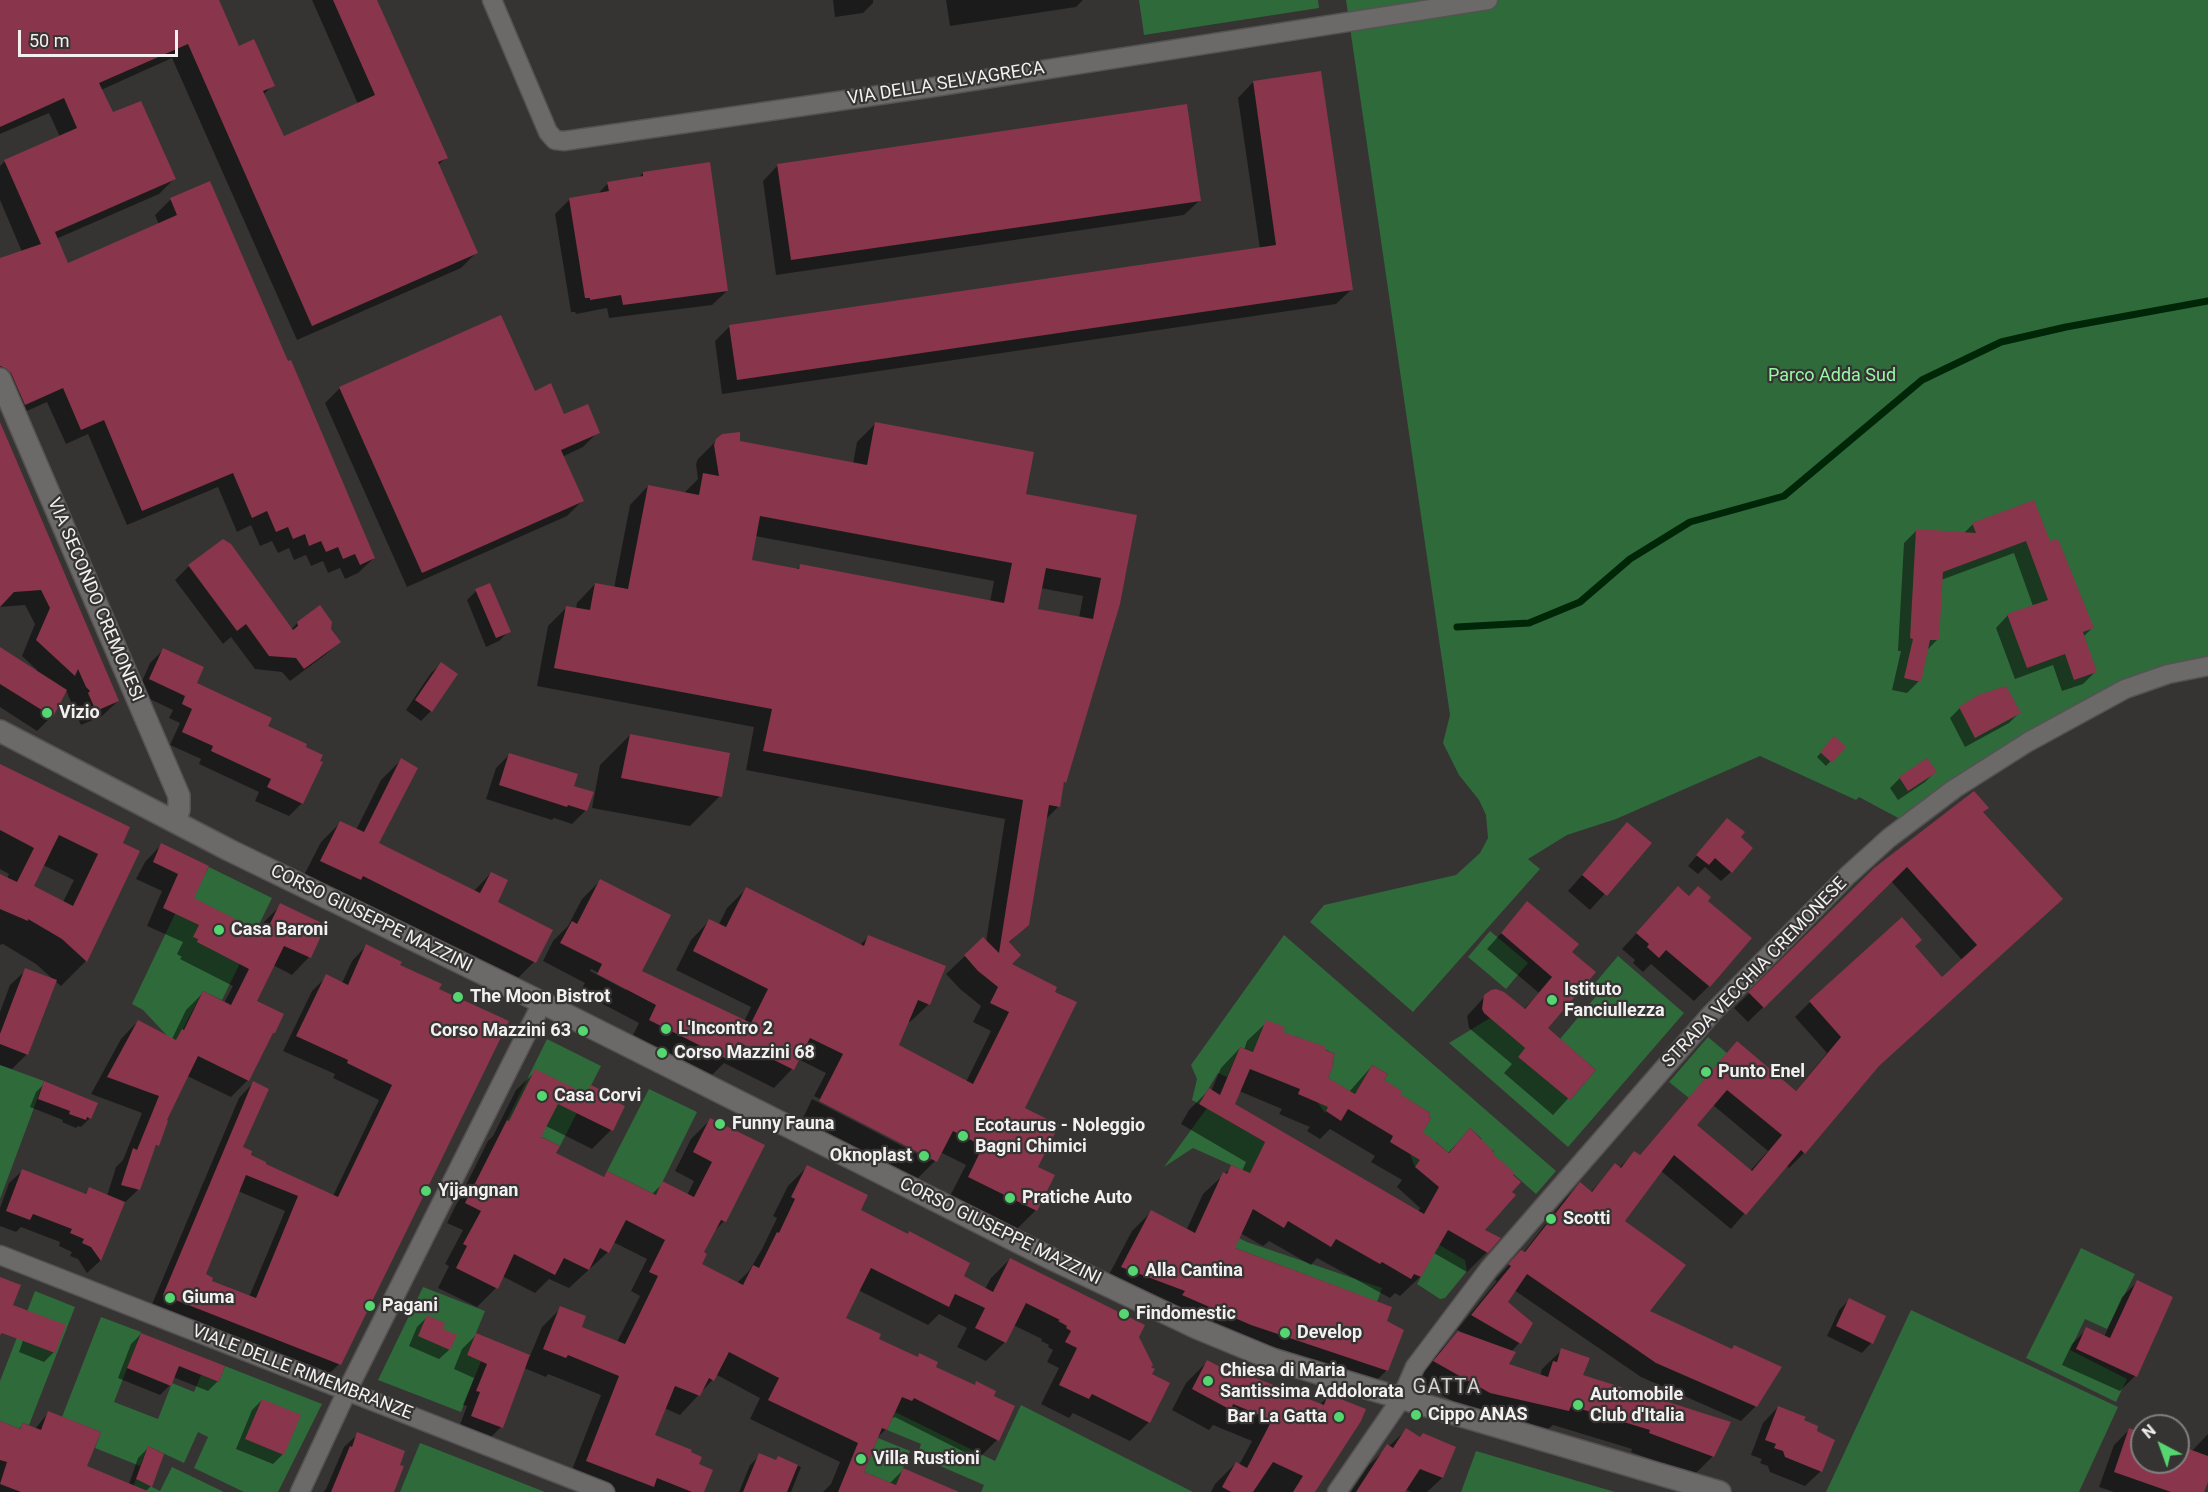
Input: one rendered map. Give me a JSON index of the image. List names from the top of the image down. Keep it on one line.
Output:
{"streets":{"street":["VIA DELLA SELVAGRECA","VIA SECONDO CREMONESI","CORSO GIUSEPPE MAZZINI","STRADA VECCHIA CREMONESE","VIALE DELLE RIMEMBRANZE"]},"crossings":[["VIA SECONDO CREMONESI","CORSO GIUSEPPE MAZZINI"],["CORSO GIUSEPPE MAZZINI","STRADA VECCHIA CREMONESE"]],"districts":["GATTA"],"parks":["Parco Adda Sud"],"places":["Vizio","Casa Baroni","The Moon Bistrot","Istituto Fanciullezza","L'Incontro 2","Corso Mazzini 63","Corso Mazzini 68","Punto Enel","Casa Corvi","Funny Fauna","Ecotaurus - Noleggio Bagni Chimici","Oknoplast","Yijangnan","Pratiche Auto","Scotti","Alla Cantina","Giuma","Pagani","Findomestic","Develop","Chiesa di Maria Santissima Addolorata","Automobile Club d'Italia","Cippo ANAS","Bar La Gatta","Villa Rustioni"],"scale_bar":"50 m","north":"top left"}
